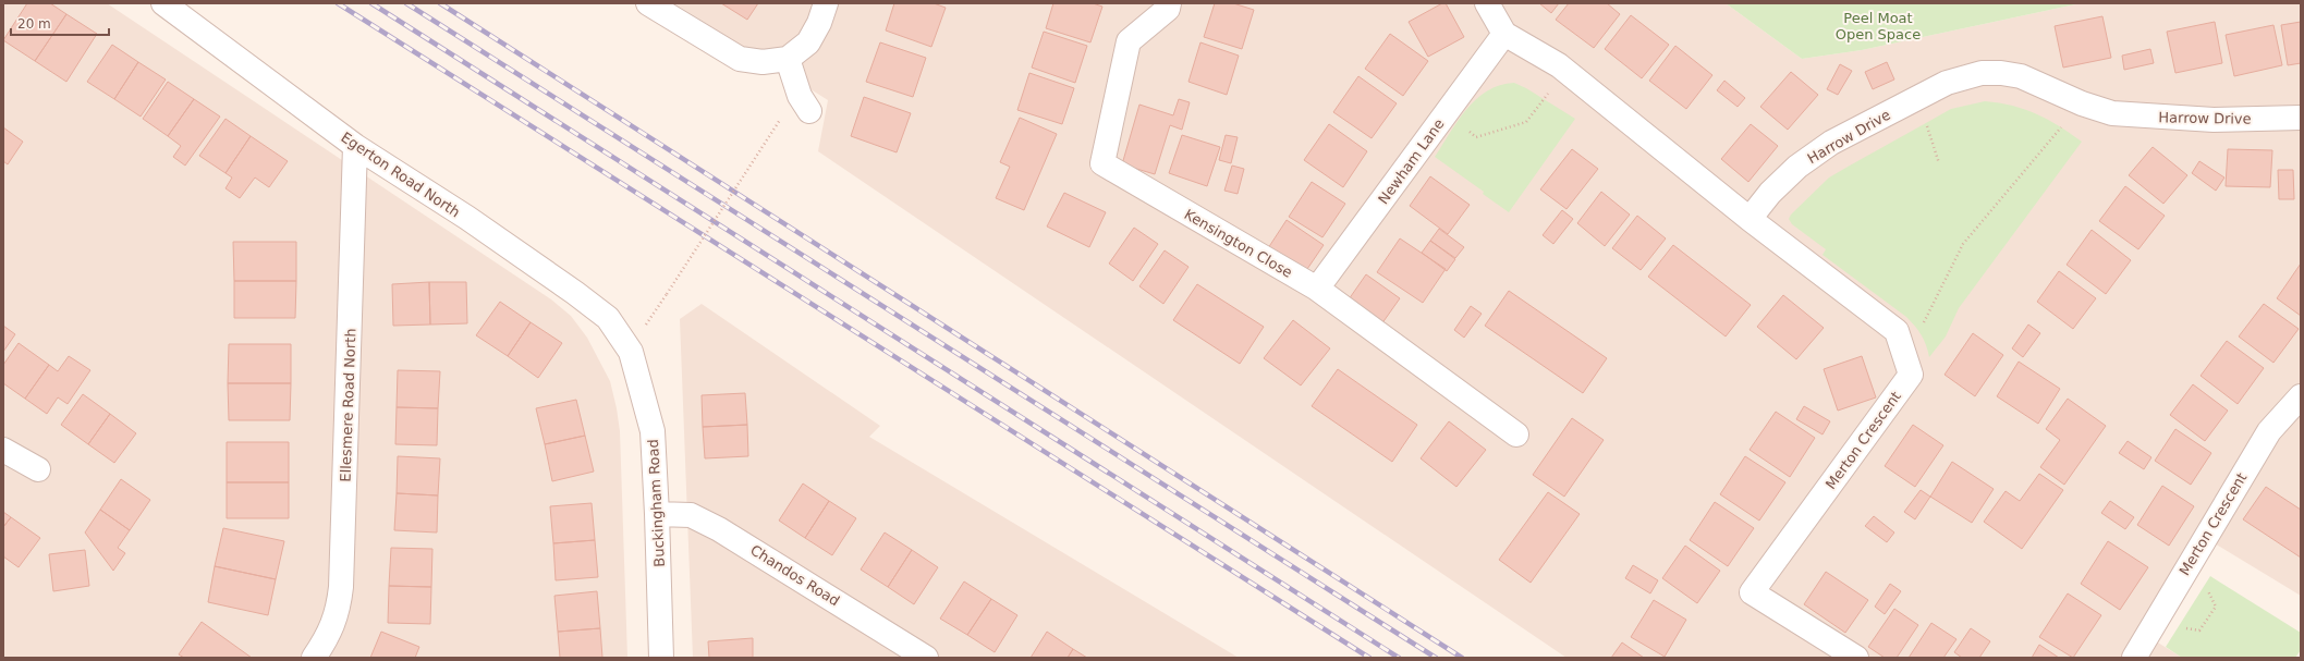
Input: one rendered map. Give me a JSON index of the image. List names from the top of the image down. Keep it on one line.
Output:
{"streets":{"street":["Harrow Drive","Newham Lane","Egerton Road North","Kensington Close","Ellesmere Road North","Merton Crescent","Buckingham Road","Chandos Road"]},"crossings":[["Harrow Drive","Merton Crescent"],["Newham Lane","Kensington Close"],["Egerton Road North","Ellesmere Road North"],["Egerton Road North","Buckingham Road"],["Buckingham Road","Chandos Road"]],"parks":["Peel Moat Open Space"],"scale_bar":"20 m"}
